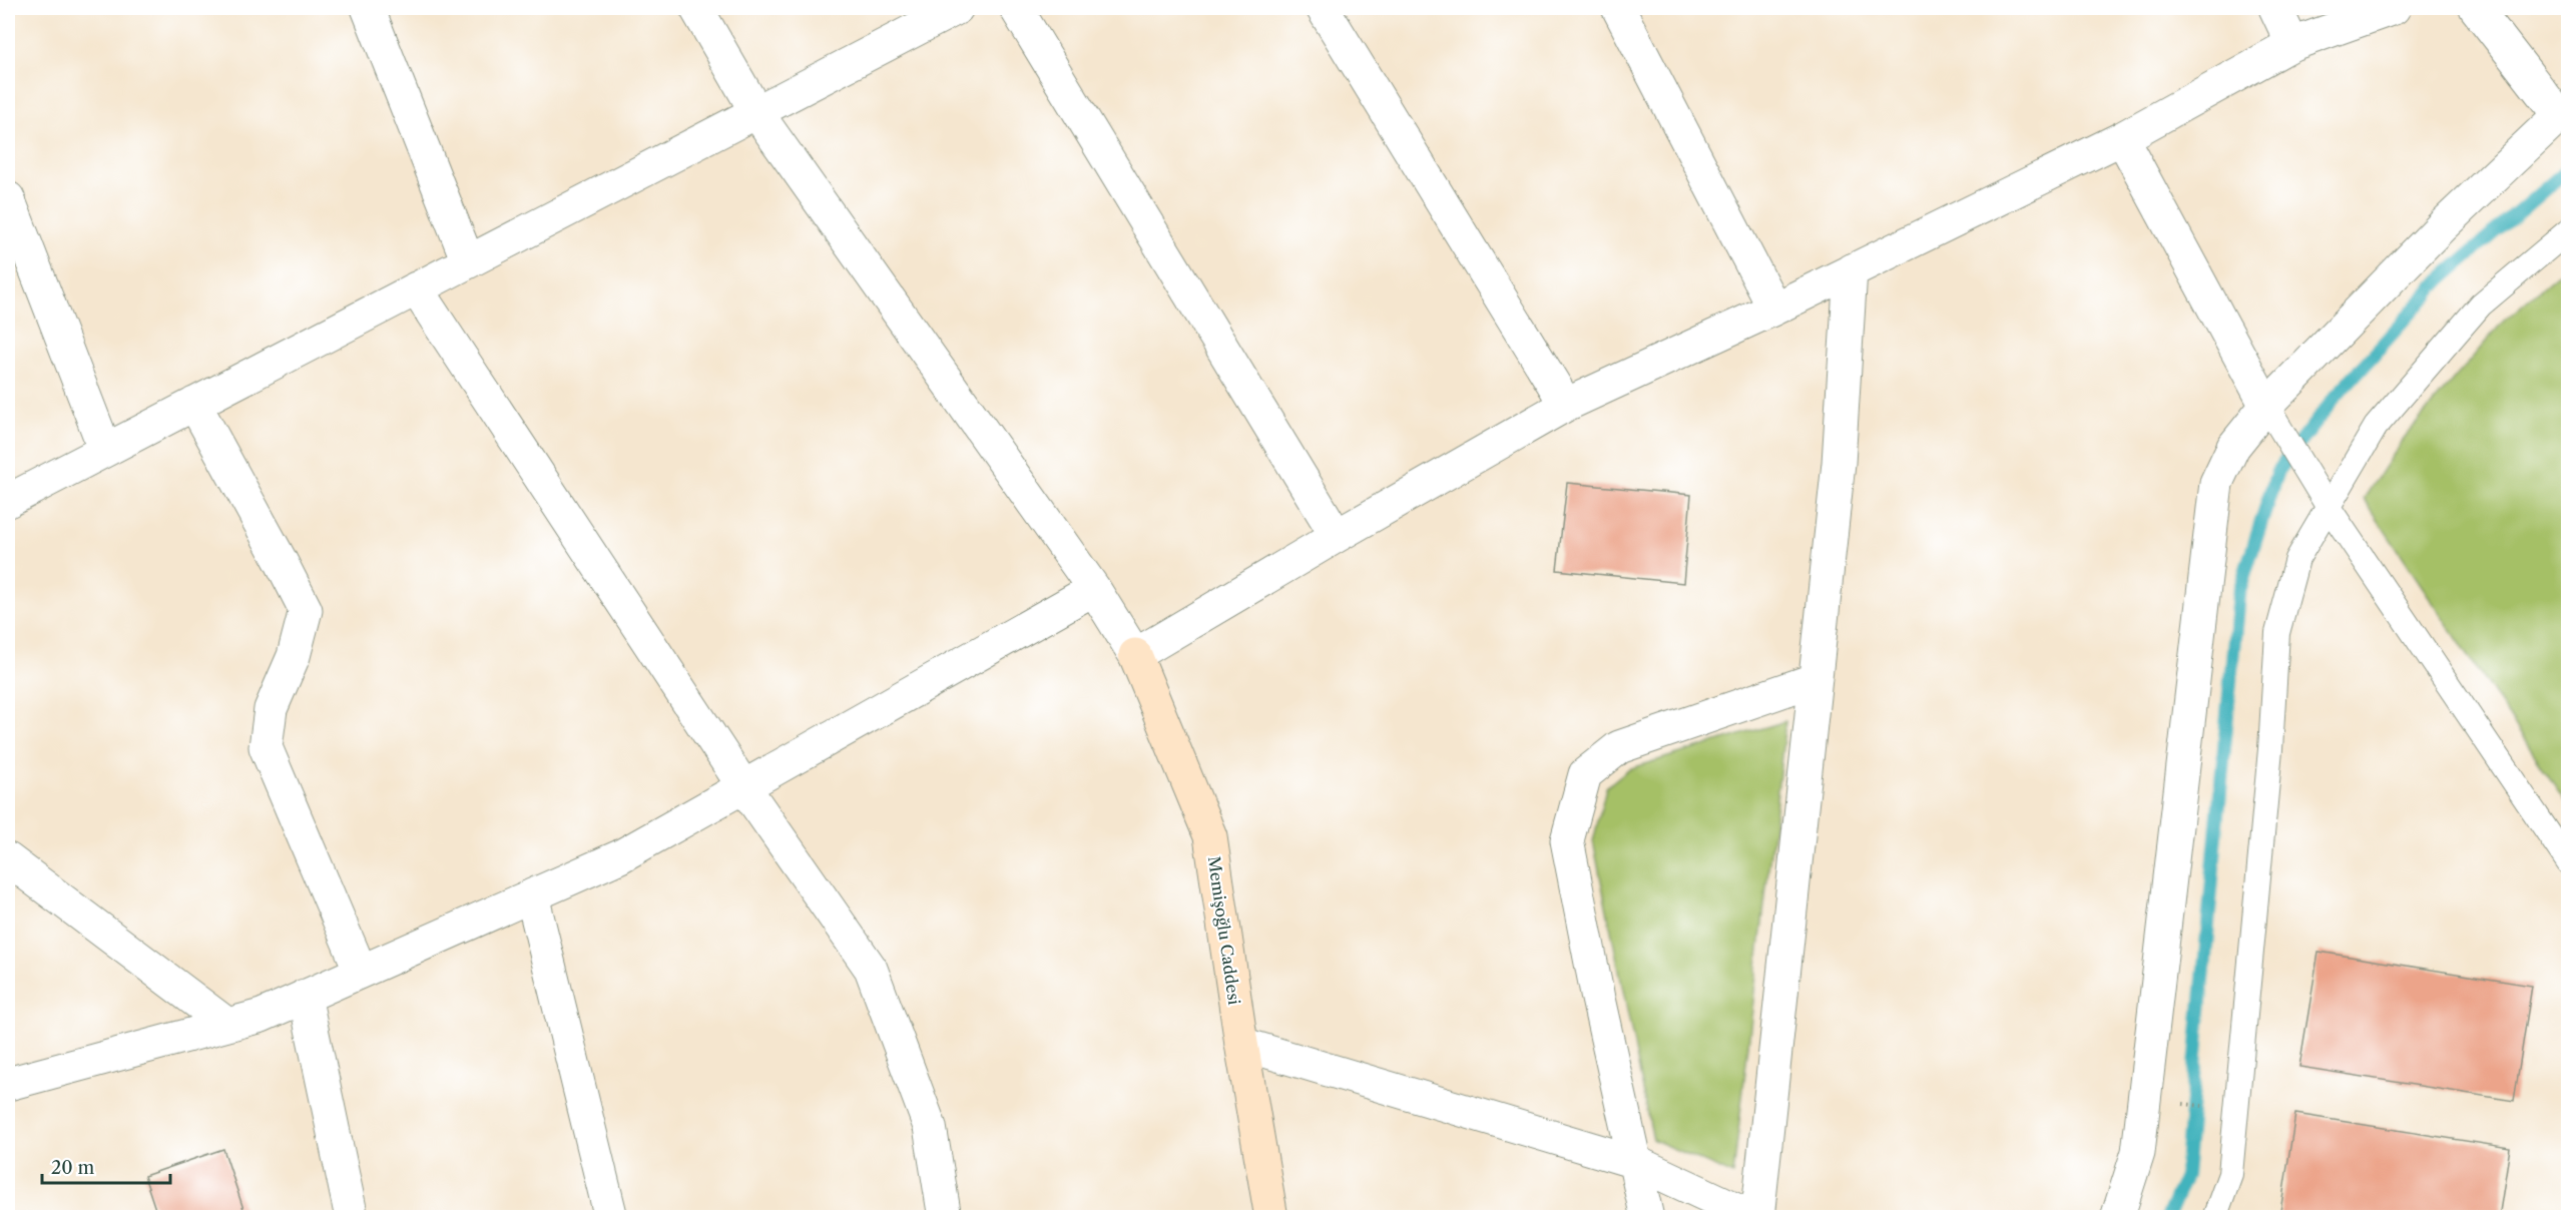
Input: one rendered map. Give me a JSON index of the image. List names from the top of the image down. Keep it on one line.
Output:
{"streets":{"street":["Memişoğlu Caddesi"]},"scale_bar":"20 m"}
